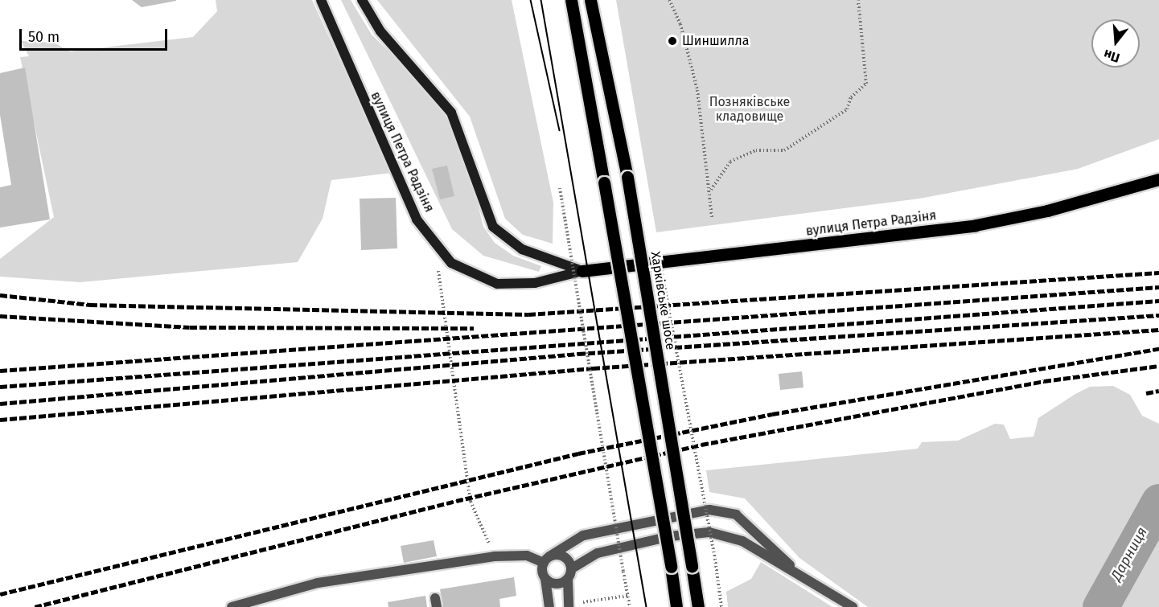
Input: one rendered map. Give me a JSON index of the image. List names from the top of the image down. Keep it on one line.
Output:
{"streets":{"main road":["вулиця Петра Радзіня","Харківське шосе"]},"water":["Дарниця"],"parks":["Позняківське кладовище"],"places":["Шиншилла"],"scale_bar":"50 m","north":"bottom"}
